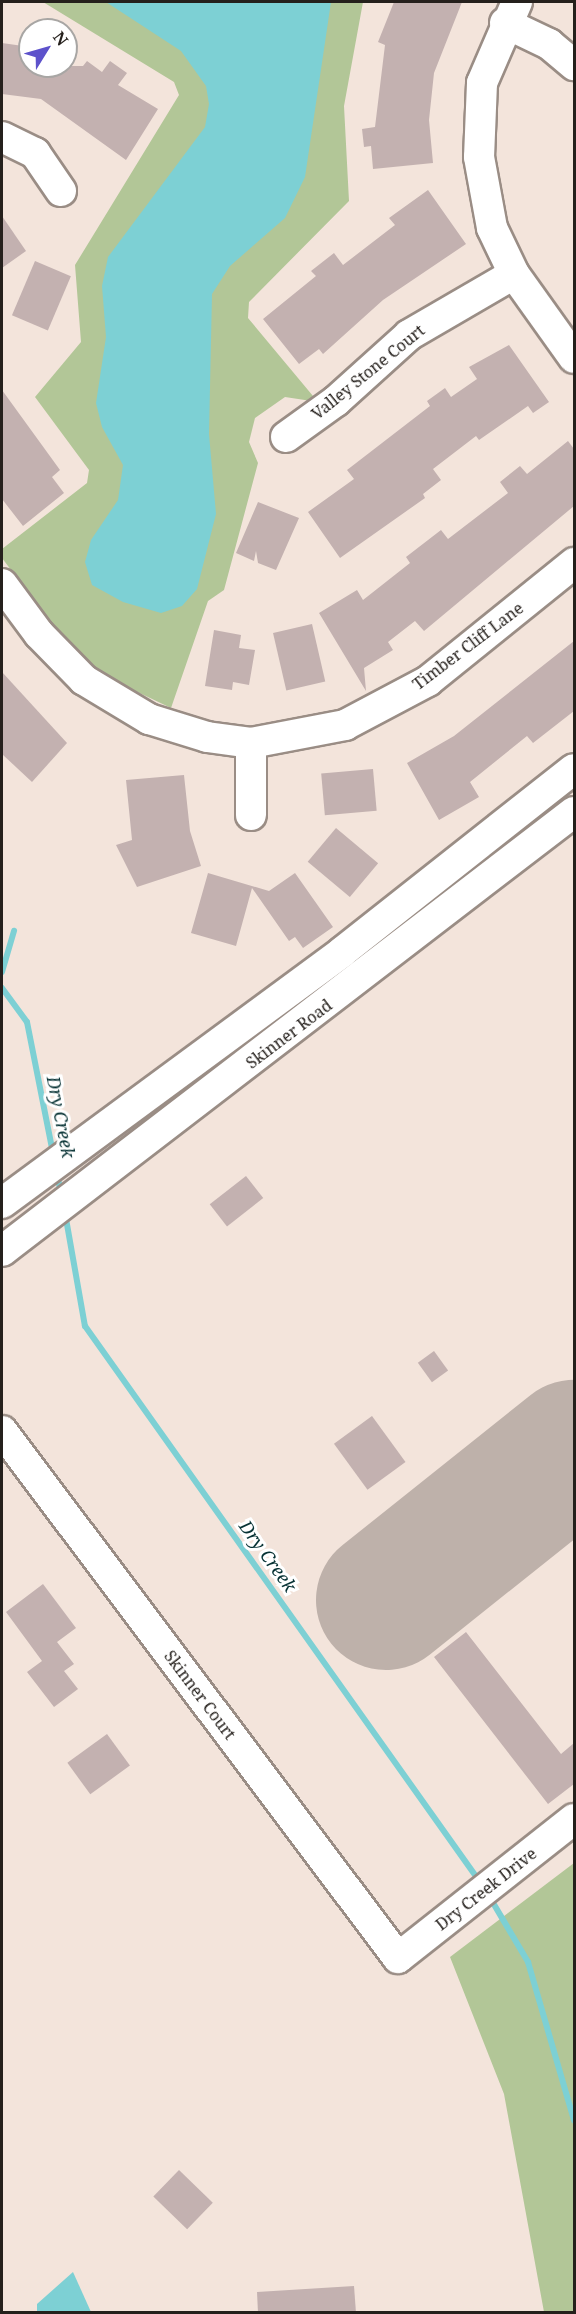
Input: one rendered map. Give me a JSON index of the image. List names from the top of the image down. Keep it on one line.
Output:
{"streets":{"street":["Valley Stone Court","Timber Cliff Lane","Skinner Road","Skinner Court","Dry Creek Drive"]},"crossings":[["Skinner Court","Dry Creek Drive"]],"water":["Dry Creek"],"north":"top right"}
